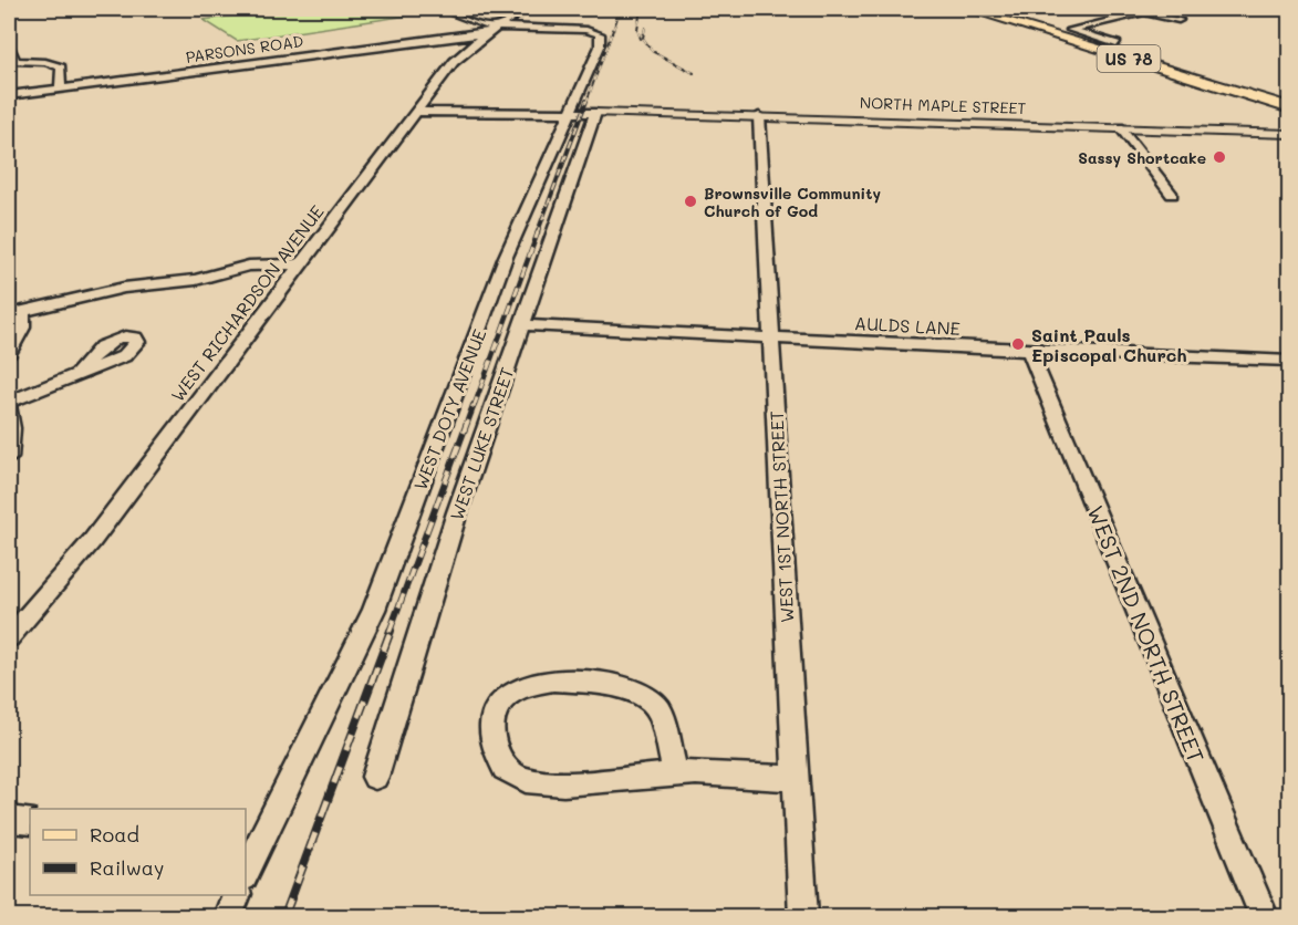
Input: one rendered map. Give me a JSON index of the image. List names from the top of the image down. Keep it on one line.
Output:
{"streets":{"main road":["US 78"],"street":["PARSONS ROAD","NORTH MAPLE STREET","WEST RICHARDSON AVENUE","AULDS LANE","WEST DOTY AVENUE","WEST LUKE STREET","WEST 1ST NORTH STREET","WEST 2ND NORTH STREET"]},"crossings":[["PARSONS ROAD","WEST RICHARDSON AVENUE"],["PARSONS ROAD","WEST DOTY AVENUE"],["NORTH MAPLE STREET","WEST LUKE STREET"],["NORTH MAPLE STREET","WEST 1ST NORTH STREET"],["WEST RICHARDSON AVENUE","WEST DOTY AVENUE"],["AULDS LANE","WEST LUKE STREET"],["AULDS LANE","WEST 1ST NORTH STREET"],["AULDS LANE","WEST 2ND NORTH STREET"]],"places":["Sassy Shortcake","Brownsville Community Church of God","Saint Pauls Episcopal Church"],"legend":["Road","Railway"]}
